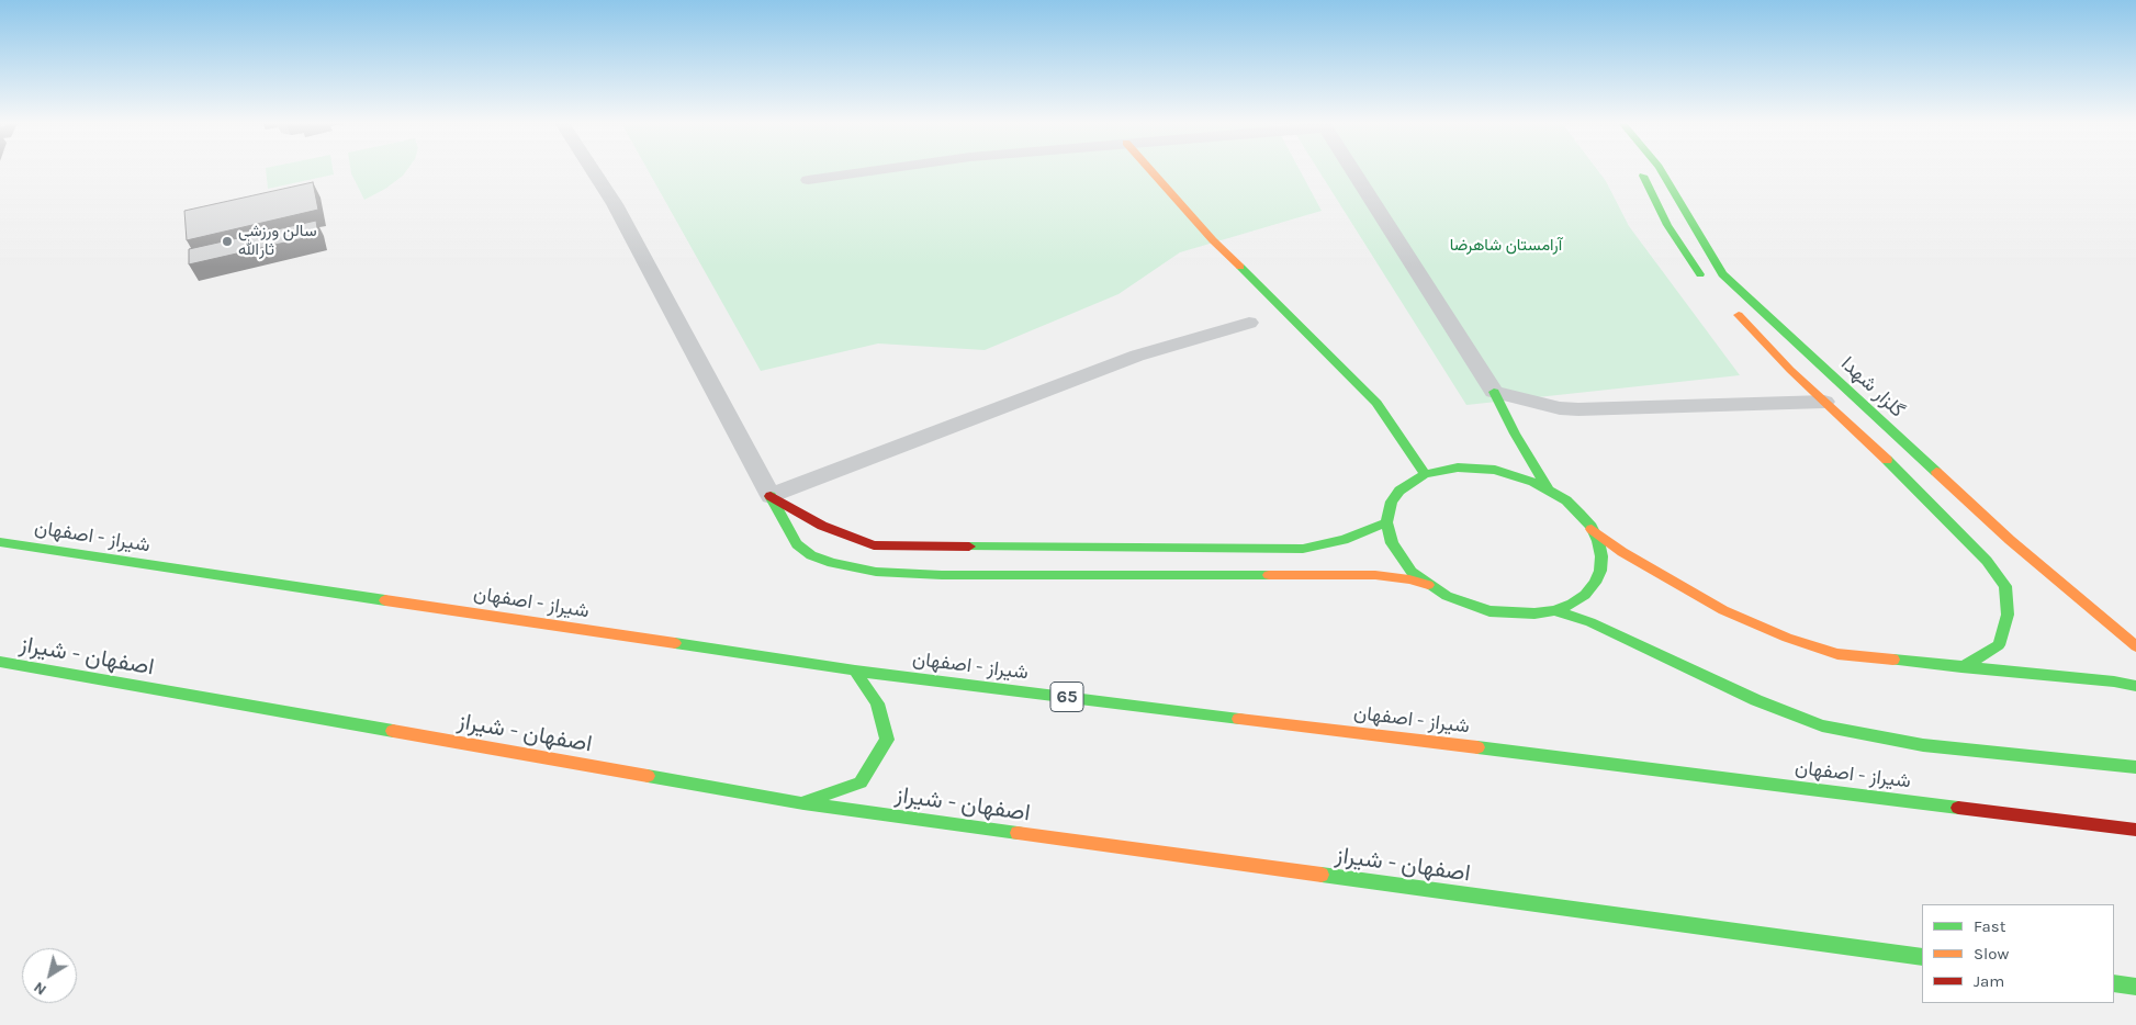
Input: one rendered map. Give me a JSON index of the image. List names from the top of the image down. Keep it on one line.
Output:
{"streets":{"main road":["گلزار شهدا","شیراز - اصفهان","اصفهان - شیراز","65"]},"parks":["آرامستان شاهرضا"],"places":["سالن ورزشی ثارالله"],"legend":["Fast","Slow","Jam"],"north":"bottom left"}
